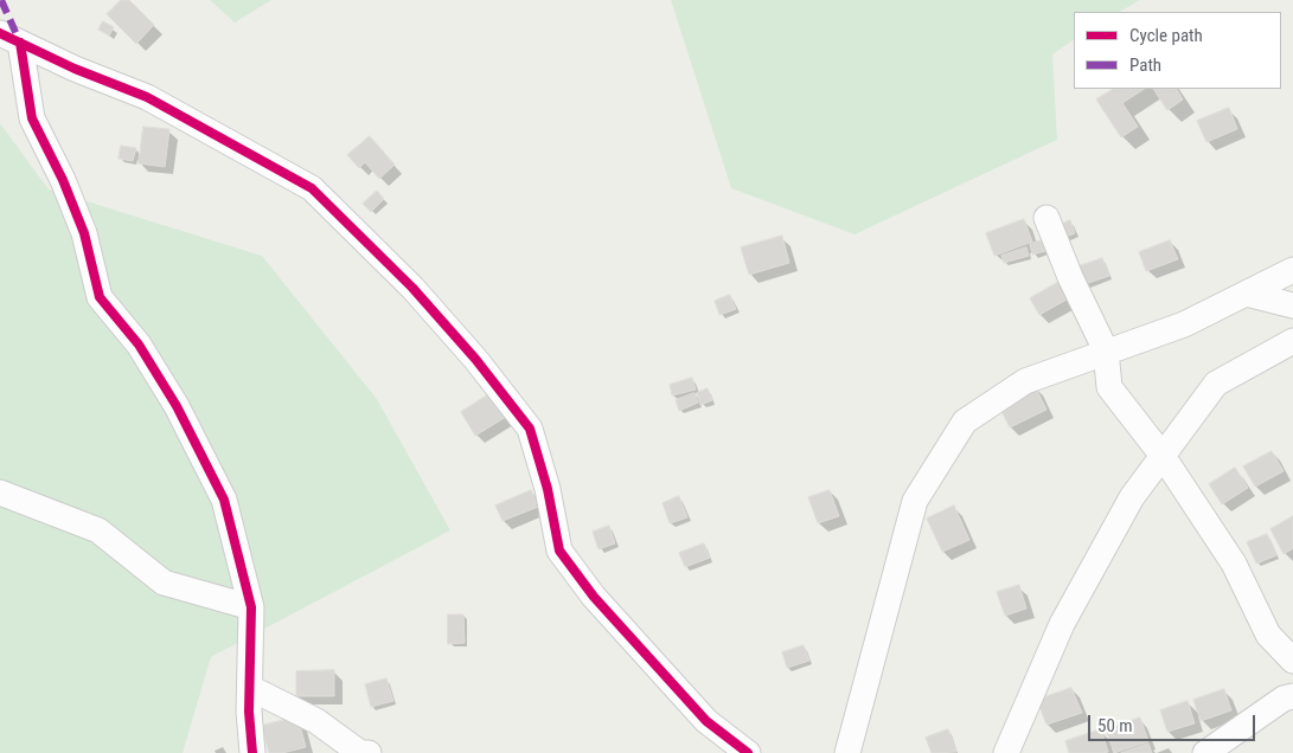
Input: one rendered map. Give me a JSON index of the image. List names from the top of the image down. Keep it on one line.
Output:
{"legend":["Cycle path","Path"],"scale_bar":"50 m"}
